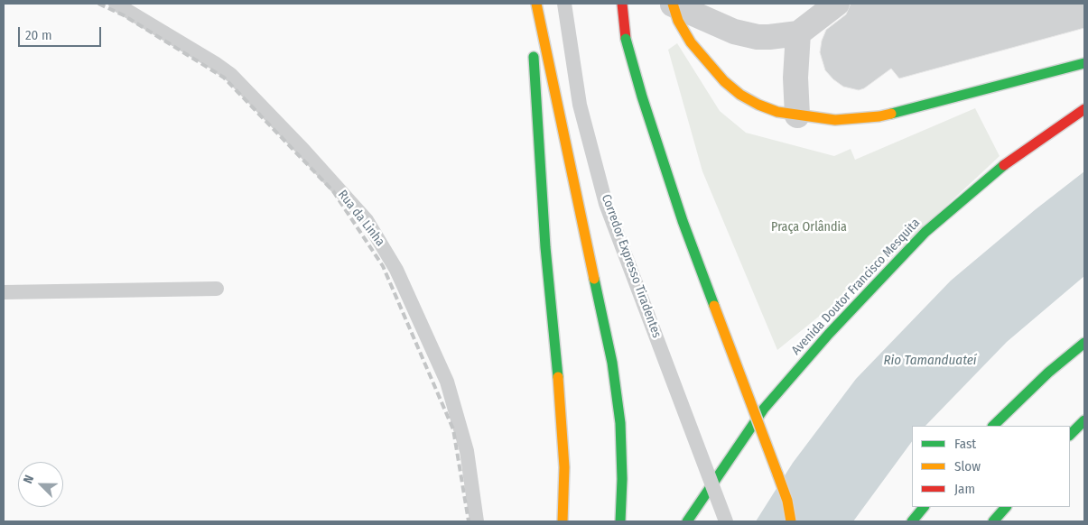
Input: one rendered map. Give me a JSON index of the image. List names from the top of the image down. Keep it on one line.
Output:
{"streets":{"highway":["Avenida Doutor Francisco Mesquita"],"lane":["Rua da Linha","Corredor Expresso Tiradentes"]},"water":["Rio Tamanduateí"],"parks":["Praça Orlândia"],"legend":["Fast","Slow","Jam"],"scale_bar":"20 m","north":"top left"}
